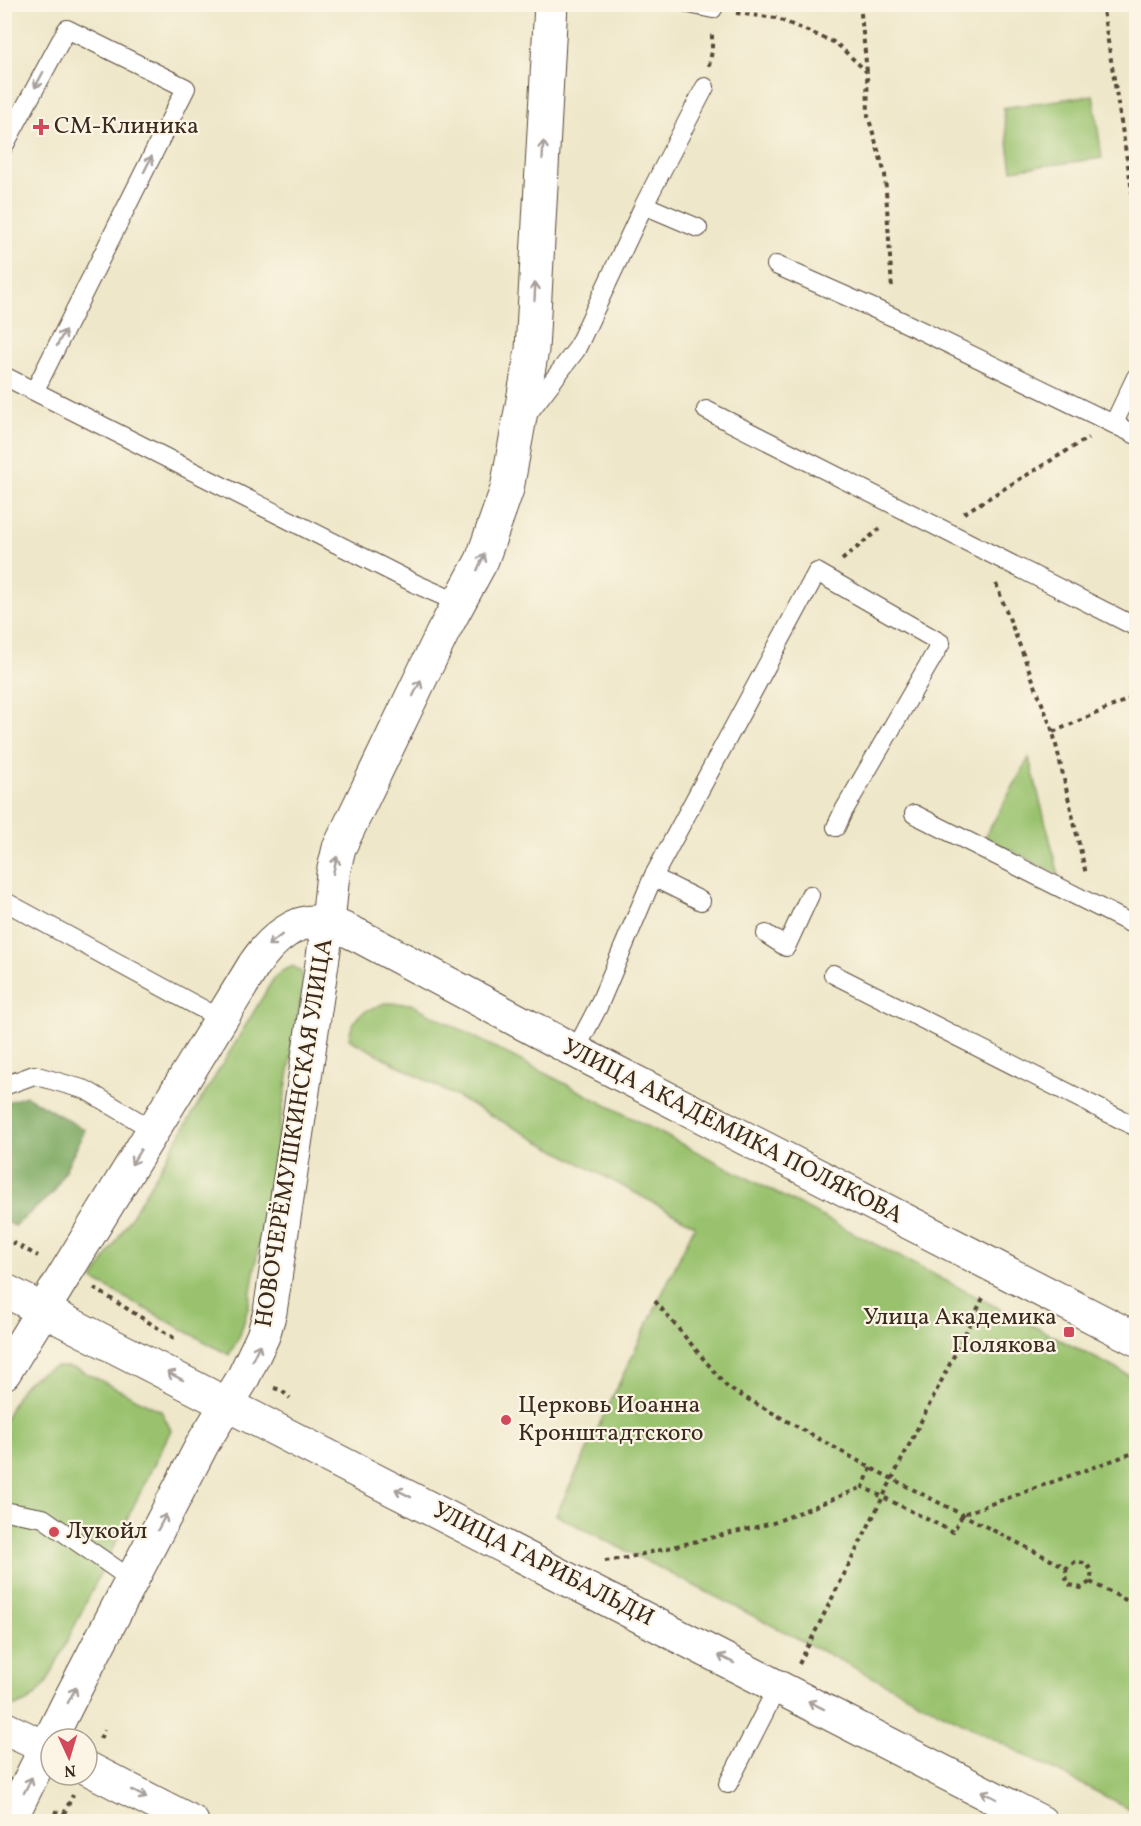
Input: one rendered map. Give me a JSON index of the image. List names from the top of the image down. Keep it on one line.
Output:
{"streets":{"street":["УЛИЦА АКАДЕМИКА ПОЛЯКОВА","НОВОЧЕРЁМУШКИНСКАЯ УЛИЦА","УЛИЦА ГАРИБАЛЬДИ"]},"crossings":[["УЛИЦА АКАДЕМИКА ПОЛЯКОВА","НОВОЧЕРЁМУШКИНСКАЯ УЛИЦА"],["НОВОЧЕРЁМУШКИНСКАЯ УЛИЦА","УЛИЦА ГАРИБАЛЬДИ"]],"one_way":["УЛИЦА ГАРИБАЛЬДИ"],"places":{"health":["СМ-Клиника"],"transit":["Улица Академика Полякова"],"other":["Церковь Иоанна Кронштадтского","Лукойл"]},"north":"bottom"}
